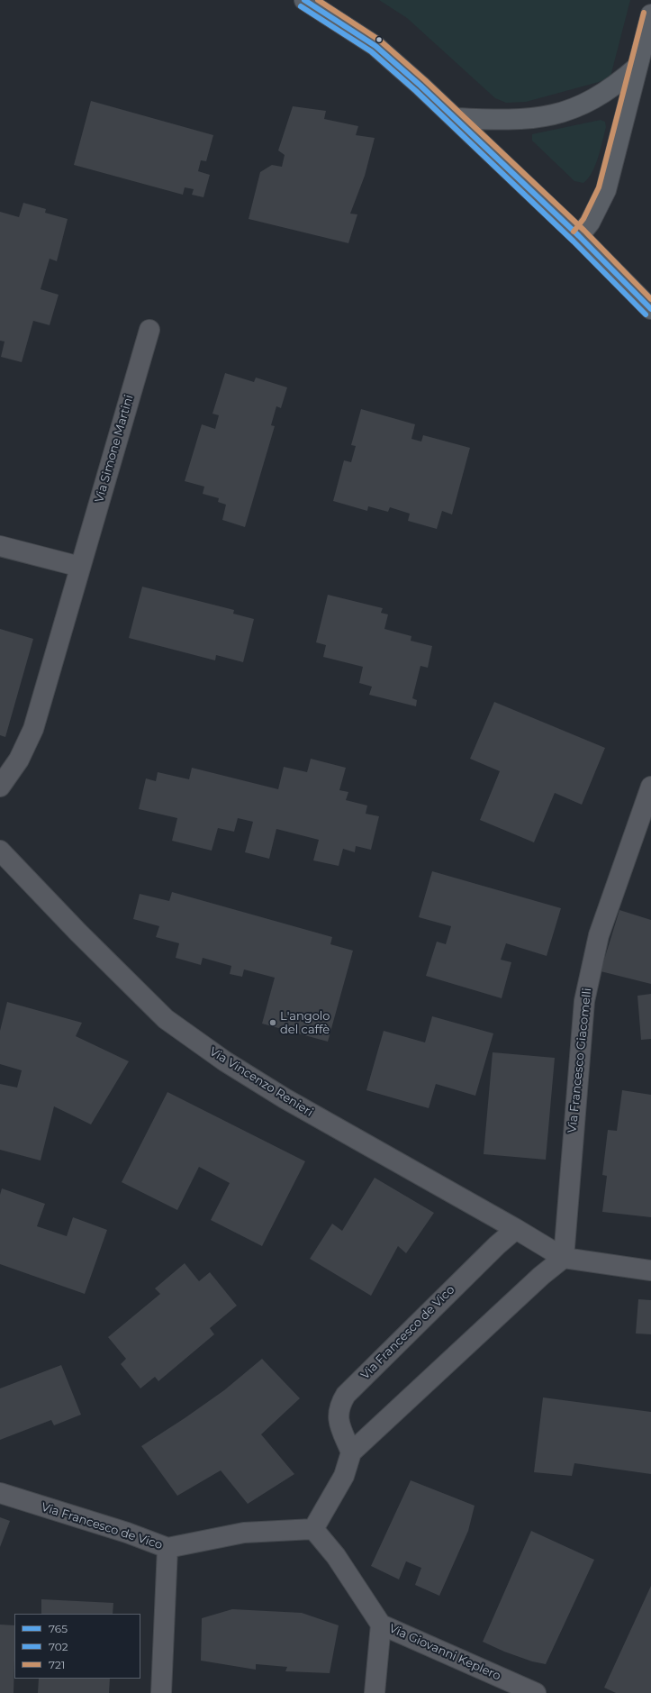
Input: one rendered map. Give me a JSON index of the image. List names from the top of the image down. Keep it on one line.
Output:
{"streets":{"street":["Via Simone Martini","Via Francesco Giacomelli","Via Vincenzo Renieri","Via Francesco de Vico","Via Giovanni Keplero"]},"crossings":[["Via Francesco Giacomelli","Via Vincenzo Renieri"],["Via Vincenzo Renieri","Via Francesco de Vico"],["Via Francesco de Vico","Via Giovanni Keplero"]],"places":["L'angolo del caffè"],"lines":["transit line 765","transit line 721","transit line 702"],"legend":["765","702","721"]}
